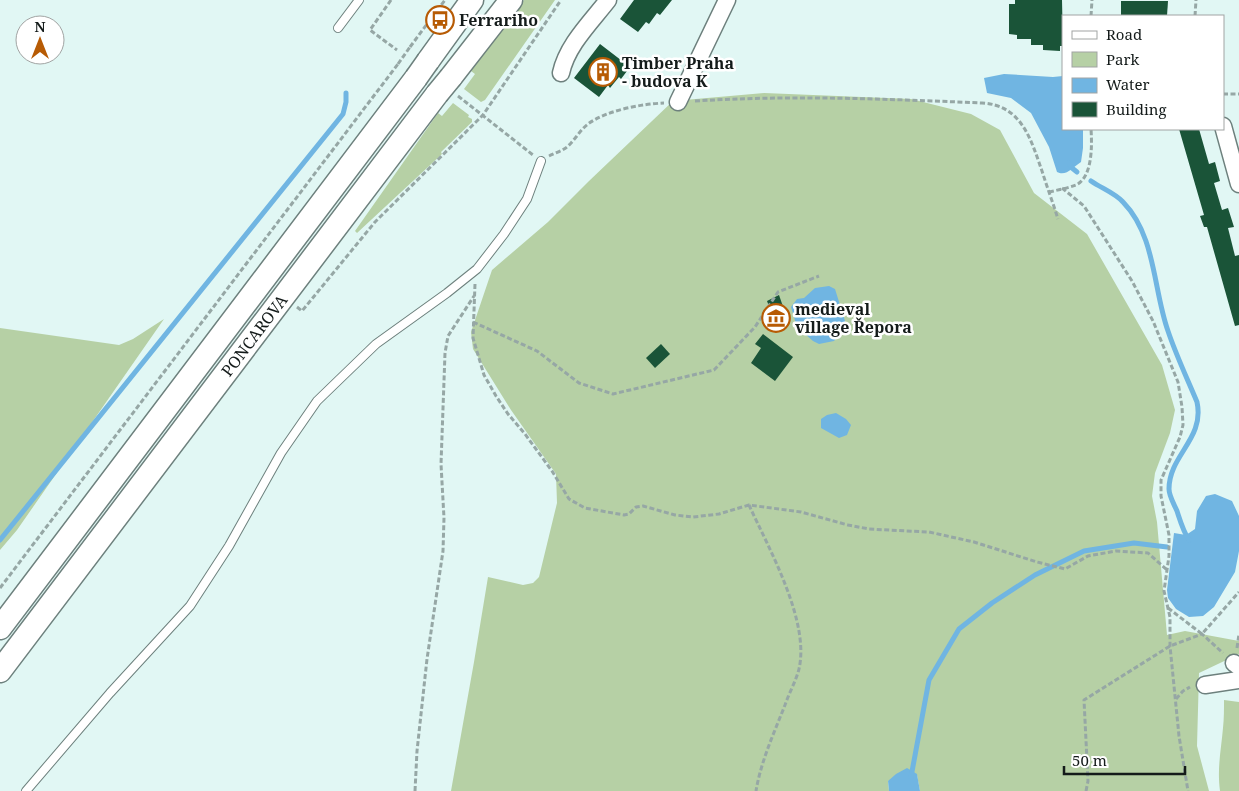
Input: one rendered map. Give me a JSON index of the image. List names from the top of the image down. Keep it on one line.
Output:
{"streets":{"main road":["PONCAROVA"]},"places":{"bus stop":["Ferrariho"],"building":["Timber Praha - budova K"],"museum":["medieval village Řepora"]},"legend":["Road","Park","Water","Building"],"scale_bar":"50 m","north":"top"}
